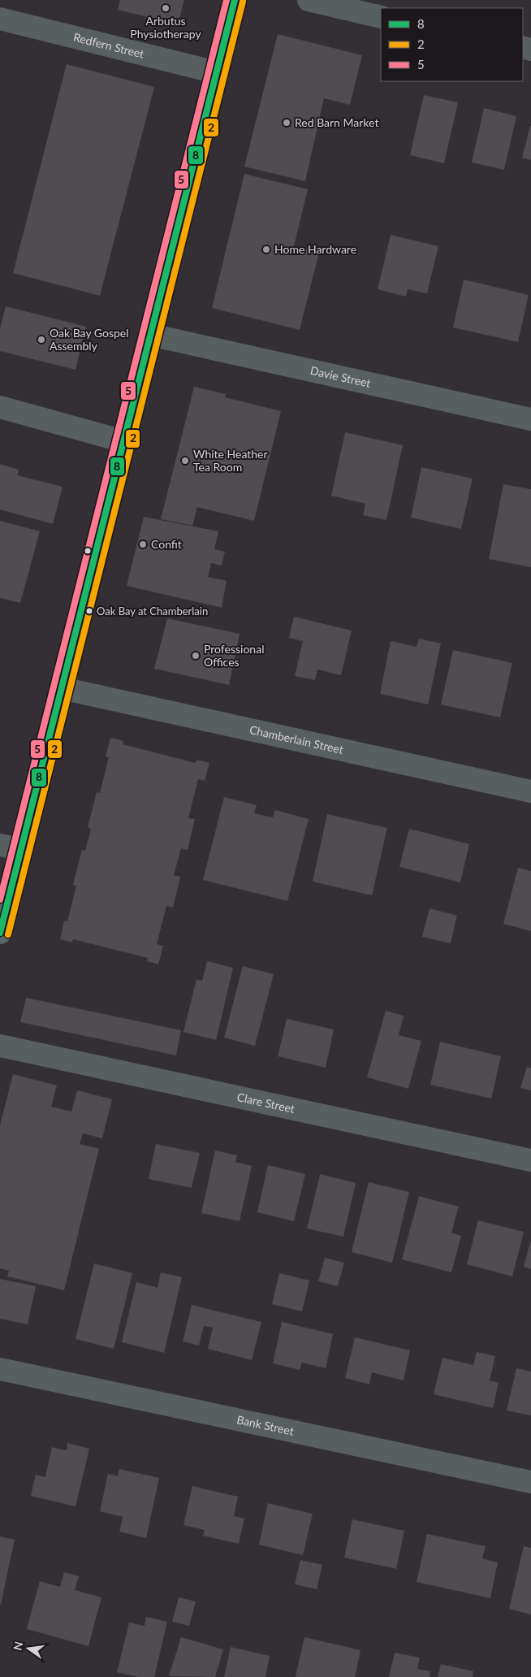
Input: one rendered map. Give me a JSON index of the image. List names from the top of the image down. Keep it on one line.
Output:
{"streets":{"street":["Redfern Street","Davie Street","Chamberlain Street","Clare Street","Bank Street"]},"places":["Arbutus Physiotherapy","Red Barn Market","Home Hardware","Oak Bay Gospel Assembly","White Heather Tea Room","Confit","Oak Bay at Chamberlain","Professional Offices"],"lines":["transit line 8","transit line 5","transit line 2"],"legend":["8","2","5"],"north":"left"}
